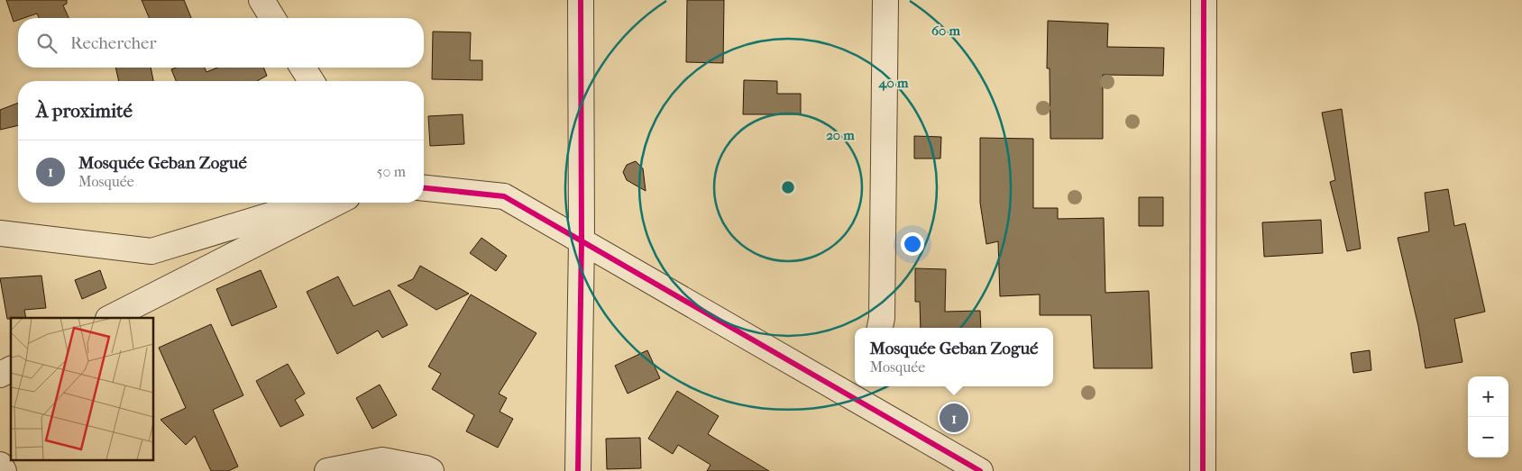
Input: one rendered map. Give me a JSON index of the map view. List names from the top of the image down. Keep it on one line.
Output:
{"page":{"search":"Rechercher","heading":"À proximité","list":[{"mark":"1","name":"Mosquée Geban Zogué","note":"Mosquée","value":"50 m"}],"popup":["Mosquée Geban Zogué","Mosquée"],"map_buttons":["+","−"],"pins":"1"},"rings":["60 m","40 m","20 m"]}
